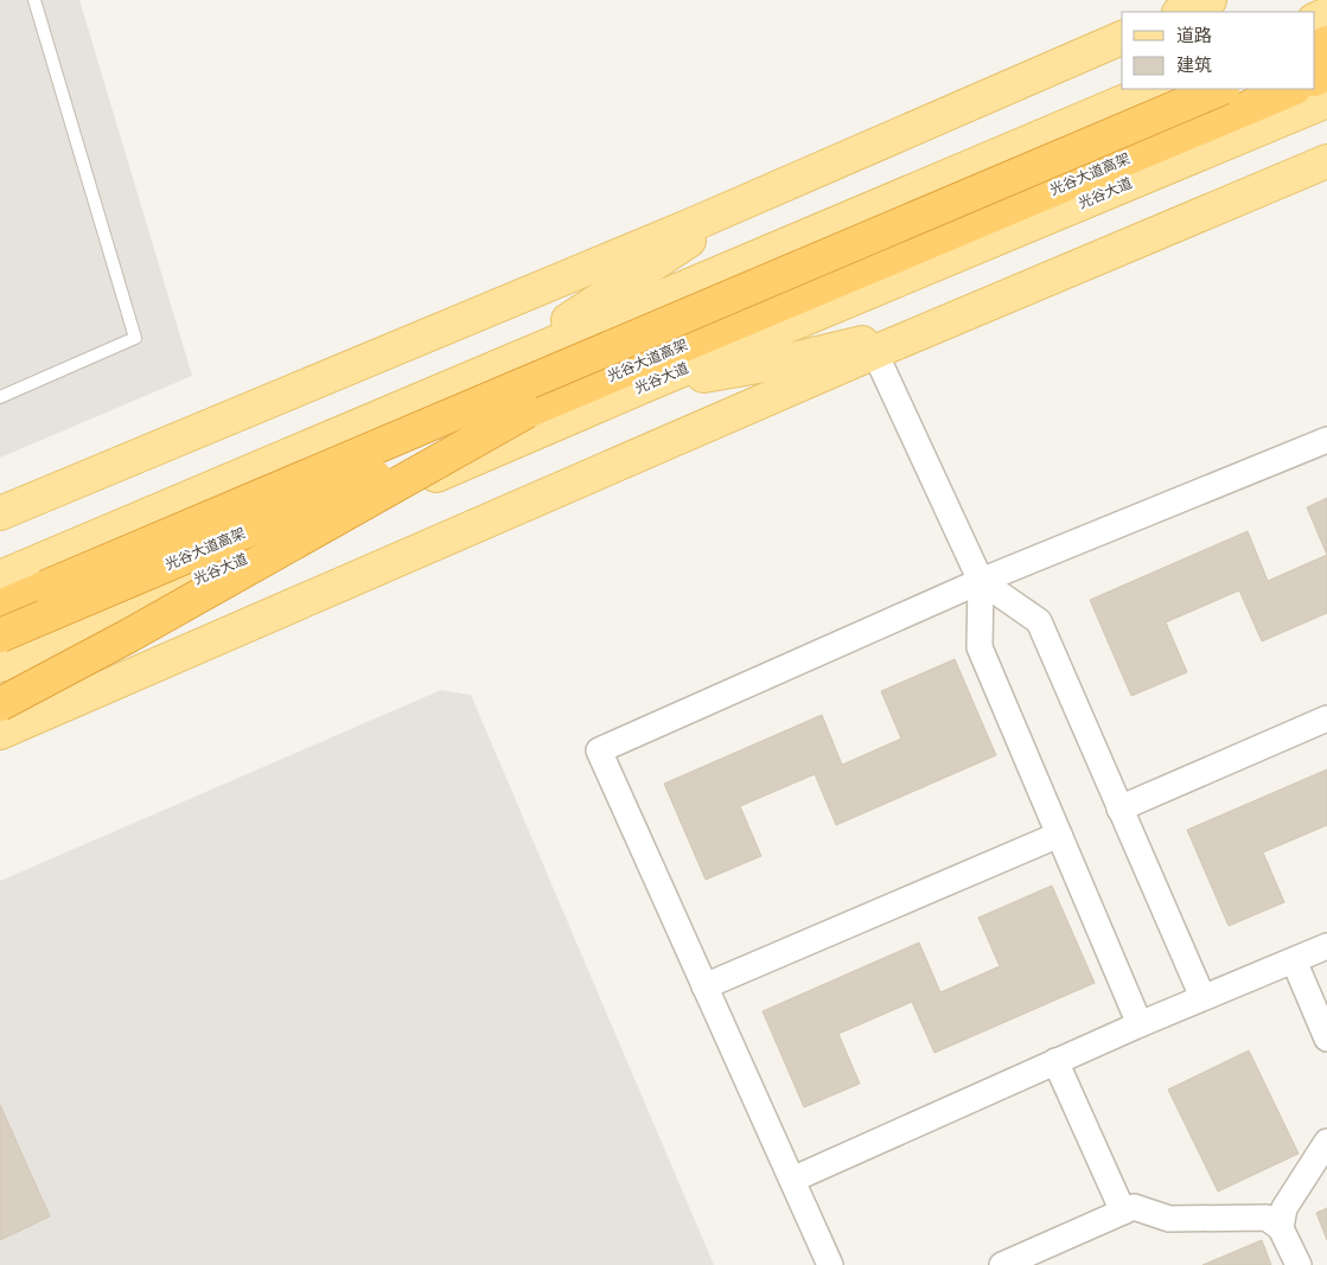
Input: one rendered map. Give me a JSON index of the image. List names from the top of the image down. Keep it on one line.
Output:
{"streets":{"highway":["光谷大道高架"],"main road":["光谷大道"]},"legend":["道路","建筑"]}
